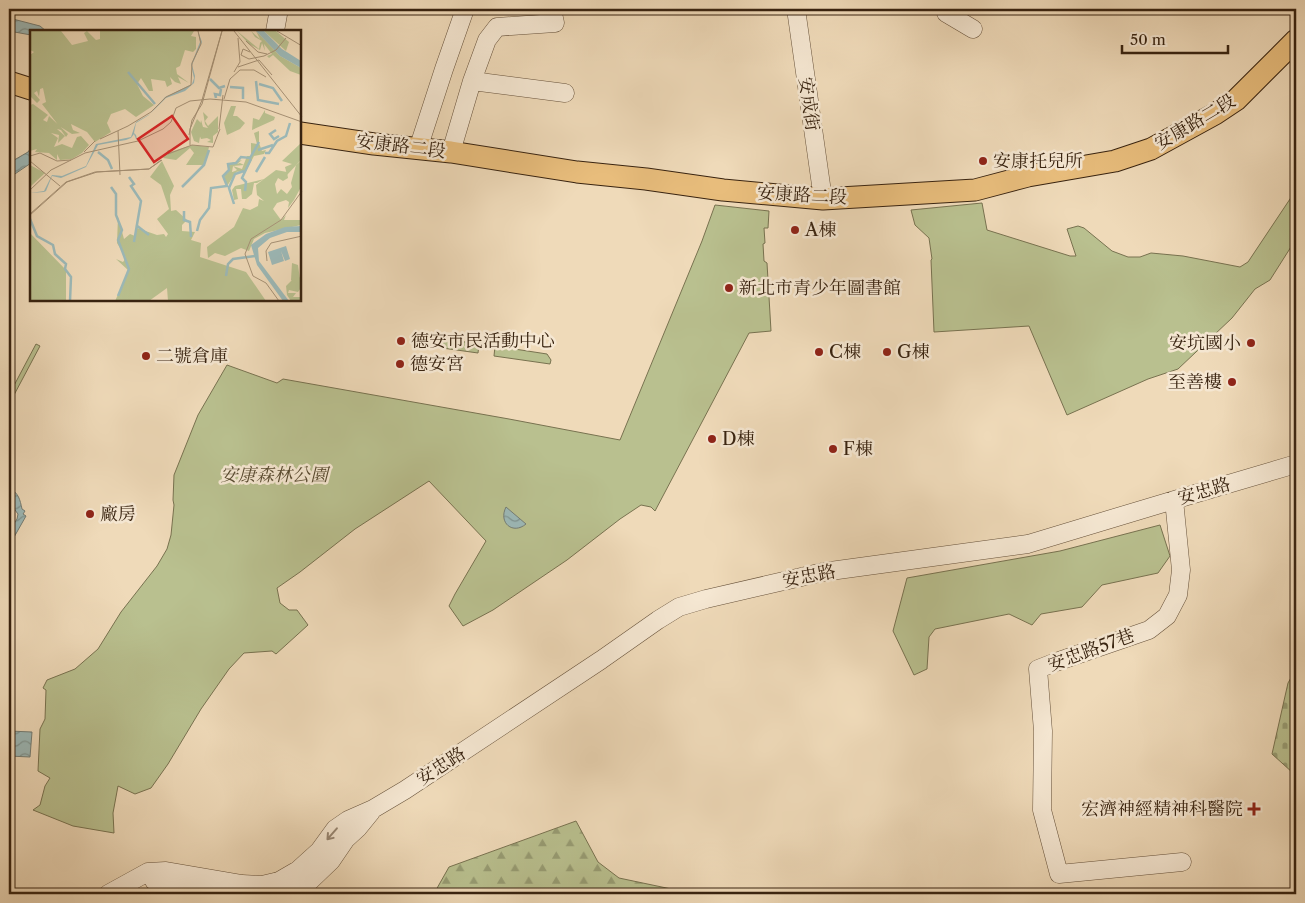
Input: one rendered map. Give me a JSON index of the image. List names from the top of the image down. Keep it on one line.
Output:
{"streets":{"main road":["安康路二段"],"street":["安成街","安忠路","安忠路57巷"]},"crossings":[["安成街","安康路二段"],["安忠路","安忠路57巷"]],"parks":["安康森林公園"],"places":{"other":["安康托兒所","A棟","新北市青少年圖書館","德安市民活動中心","安坑國小","C棟","G棟","二號倉庫","德安宮","至善樓","D棟","F棟","廠房"],"health":["宏濟神經精神科醫院"]},"scale_bar":"50 m"}
